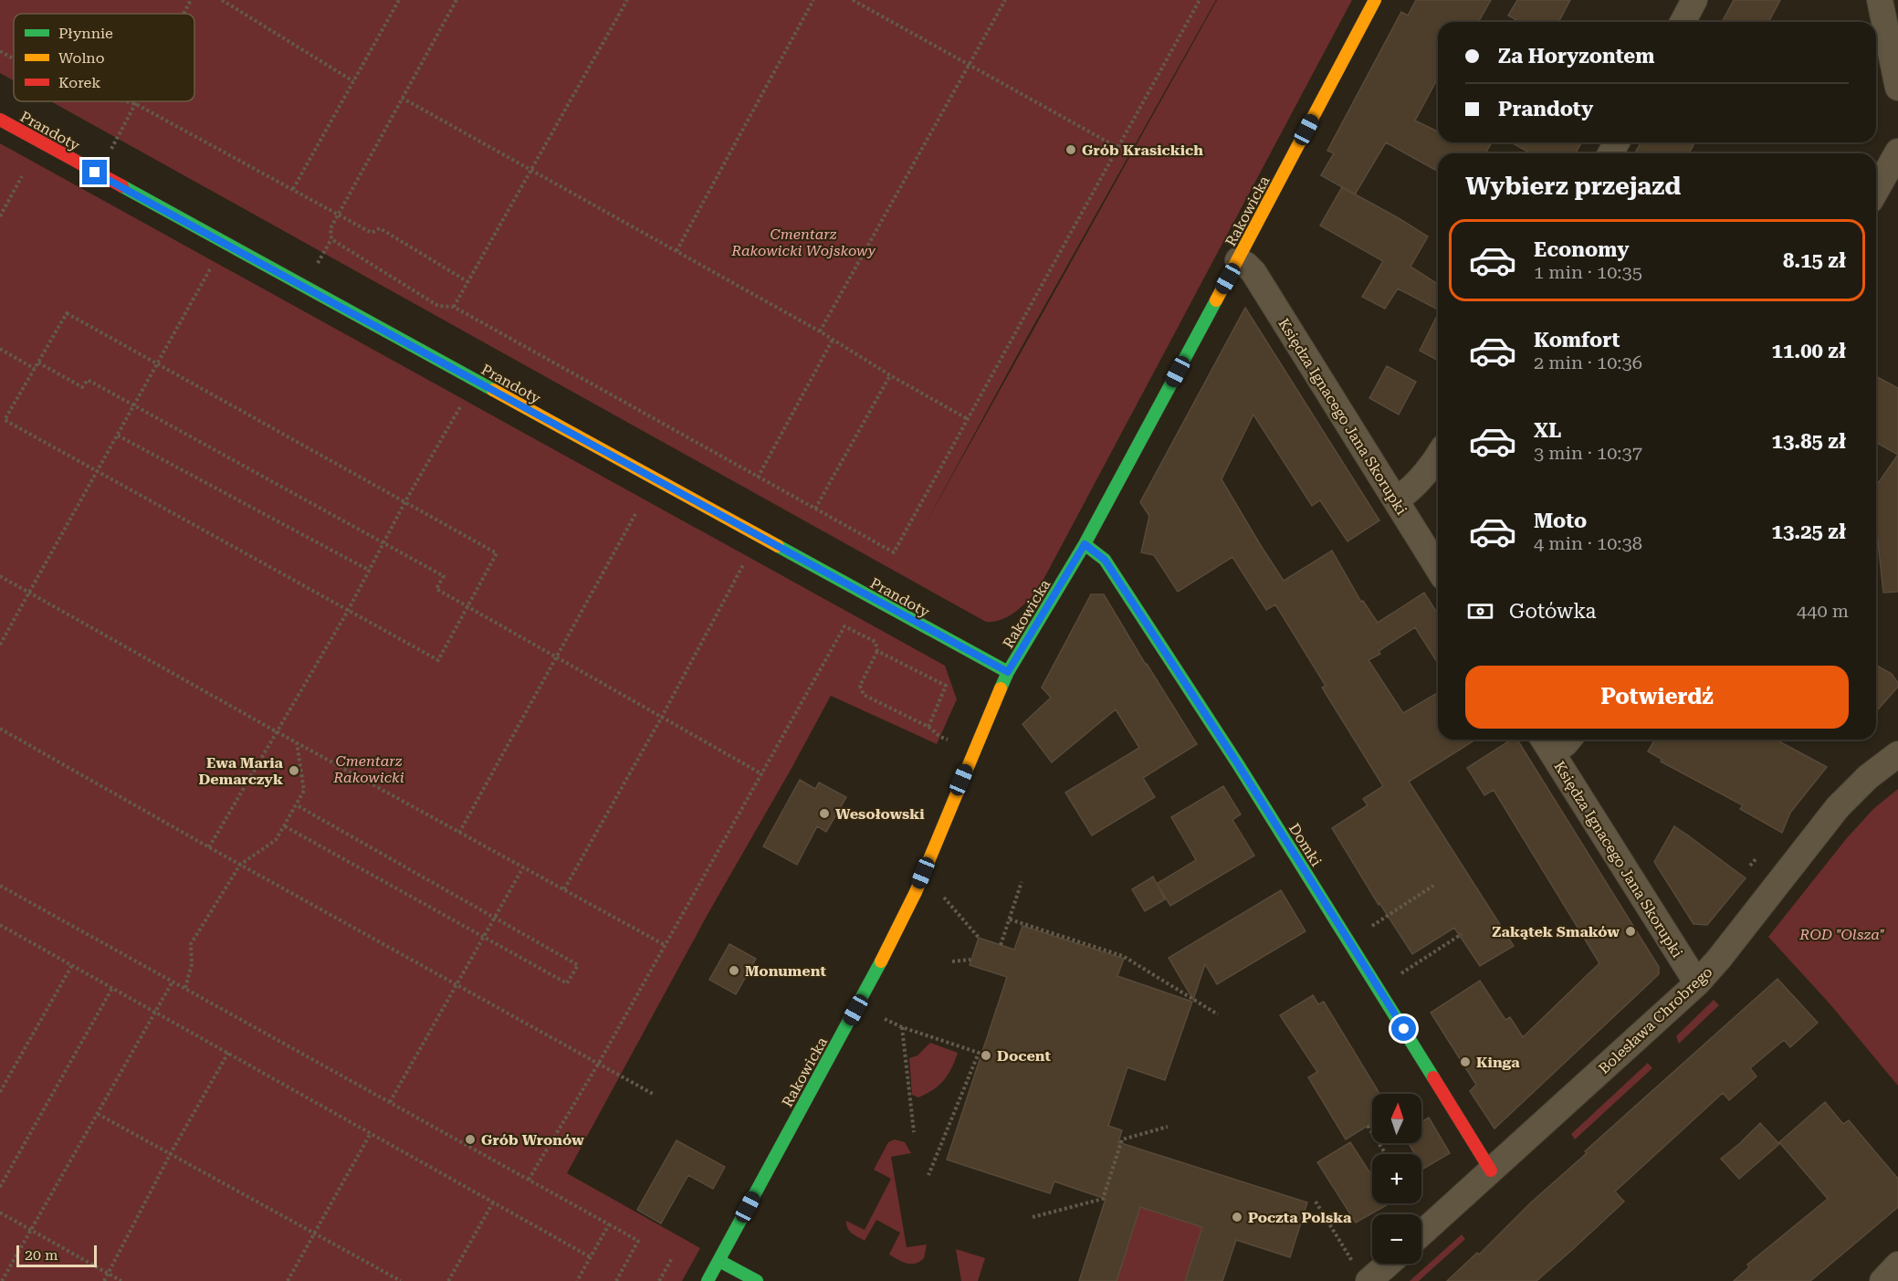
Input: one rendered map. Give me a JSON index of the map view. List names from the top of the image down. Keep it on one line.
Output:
{"streets":{"street":["Prandoty","Rakowicka","Księdza Ignacego Jana Skorupki","Domki","Bolesława Chrobrego"]},"crossings":[["Prandoty","Rakowicka"],["Rakowicka","Księdza Ignacego Jana Skorupki"],["Rakowicka","Domki"],["Księdza Ignacego Jana Skorupki","Bolesława Chrobrego"],["Domki","Bolesława Chrobrego"]],"parks":["Cmentarz Rakowicki Wojskowy","Cmentarz Rakowicki","ROD \"Olsza\""],"places":["Grób Krasickich","Ewa Maria Demarczyk","Wesołowski","Zakątek Smaków","Monument","Docent","Kinga","Grób Wronów","Poczta Polska"],"legend":["Płynnie","Wolno","Korek"],"scale_bar":"20 m","north":"top","page":{"banner":["Za Horyzontem","Prandoty"],"heading":"Wybierz przejazd","list":[{"name":"Economy","note":"1 min · 10:35","value":"8.15 zł"},{"name":"Komfort","note":"2 min · 10:36","value":"11.00 zł"},{"name":"XL","note":"3 min · 10:37","value":"13.85 zł"},{"name":"Moto","note":"4 min · 10:38","value":"13.25 zł"}],"pay":["Gotówka","440 m"],"buttons":"Potwierdź","map_buttons":["+","−"],"scale":"20 m"}}
